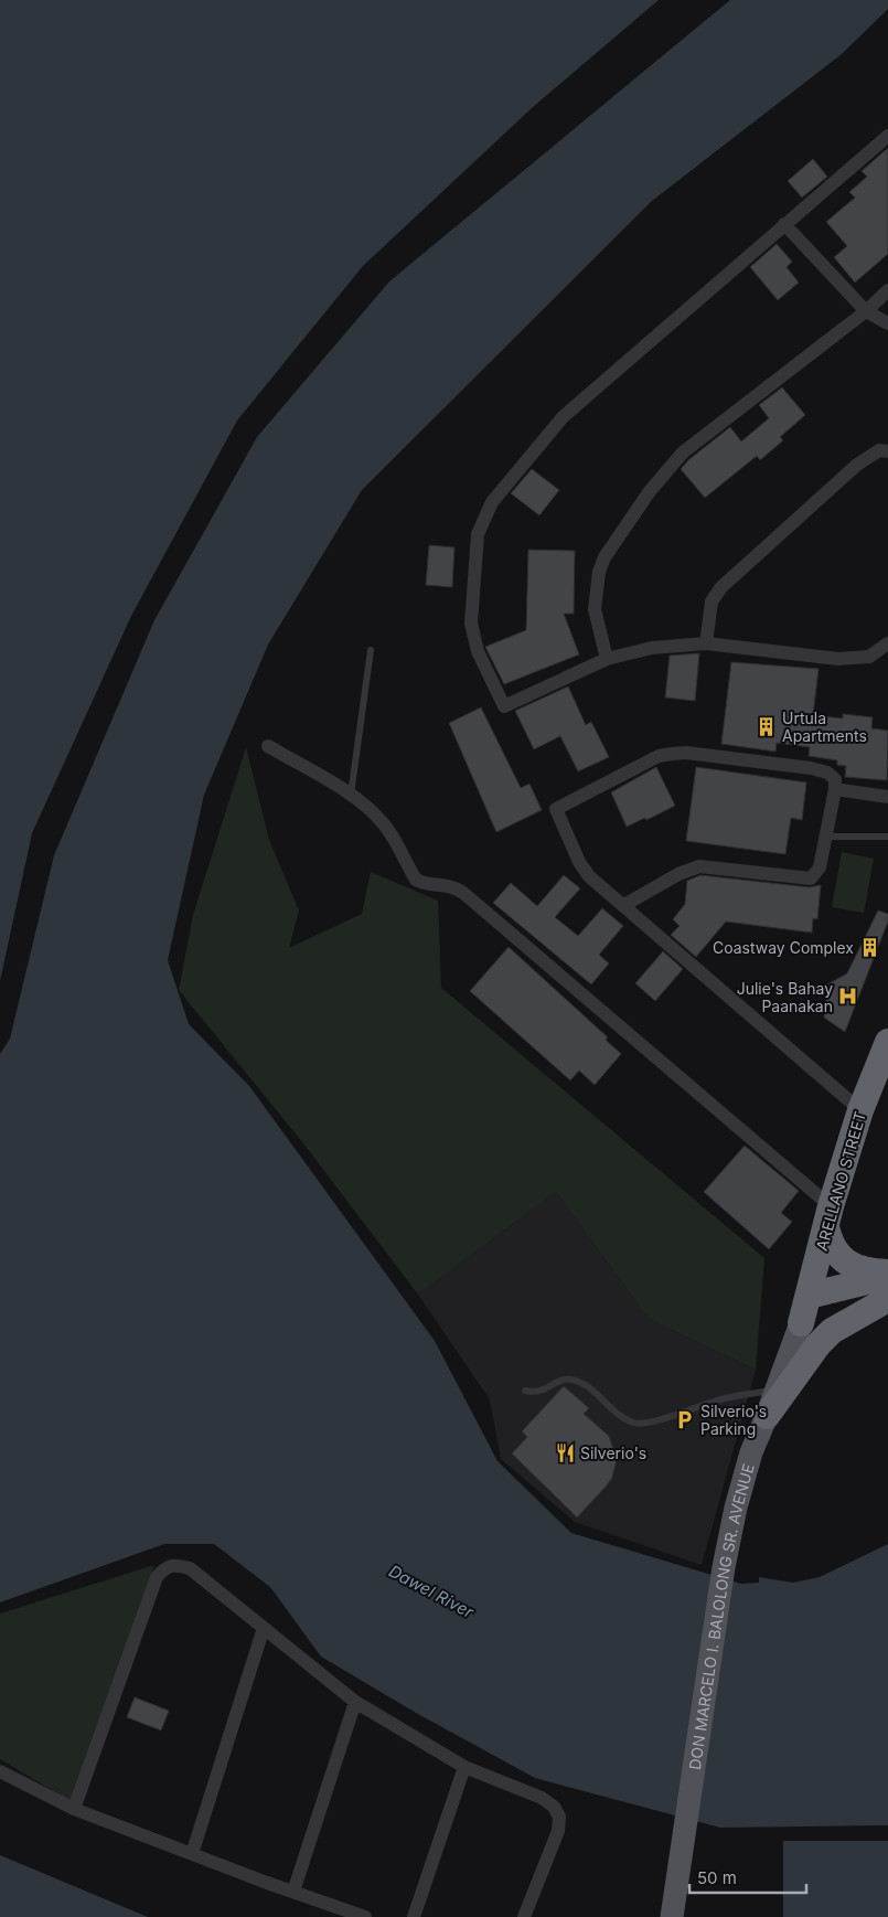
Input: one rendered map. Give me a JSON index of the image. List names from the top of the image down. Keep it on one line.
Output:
{"streets":{"highway":["ARELLANO STREET"],"main road":["DON MARCELO I. BALOLONG SR. AVENUE"]},"crossings":[["ARELLANO STREET","DON MARCELO I. BALOLONG SR. AVENUE"]],"water":["Dawel River"],"places":{"building":["Urtula Apartments","Coastway Complex"],"hospital":["Julie's Bahay Paanakan"],"parking":["Silverio's Parking"],"restaurant":["Silverio's"]},"scale_bar":"50 m"}
